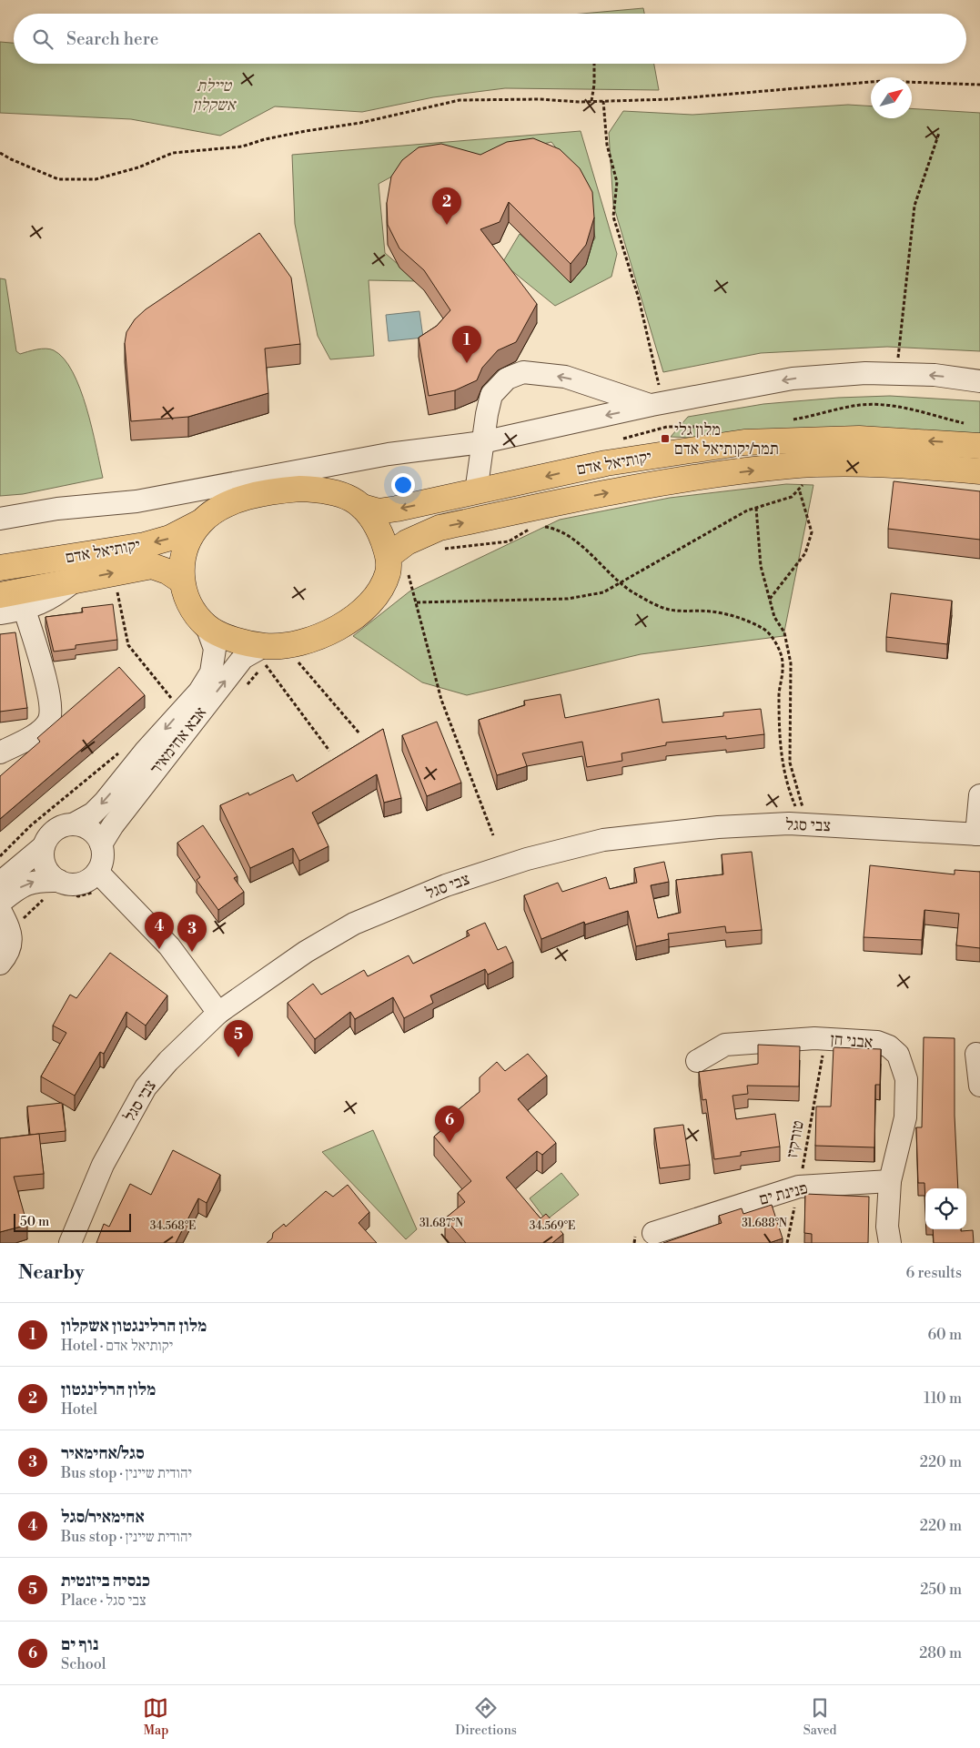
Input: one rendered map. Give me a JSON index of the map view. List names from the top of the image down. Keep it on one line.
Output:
{"streets":{"main road":["יקותיאל אדם"],"street":["אבא אחימאיר","צבי סגל","אבני חן","פנינת ים"],"path":["טורקיז"]},"crossings":[["אבני חן","טורקיז"],["אבני חן","פנינת ים"],["טורקיז","פנינת ים"]],"parks":["טיילת אשקלון"],"places":{"transit":["מלון גלי תמר/יקותיאל אדם"]},"scale_bar":"50 m","north":"top right","page":{"search":"Search here","pins":["2","1","4","3","5","6"],"scale":"50 m","heading":["Nearby","6 results"],"list":[{"mark":"1","name":"מלון הרלינגטון אשקלון","note":"Hotel · יקותיאל אדם","value":"60 m"},{"mark":"2","name":"מלון הרלינגטון","note":"Hotel","value":"110 m"},{"mark":"3","name":"סגל/אחימאיר","note":"Bus stop · יהודית שיינין","value":"220 m"},{"mark":"4","name":"אחימאיר/סגל","note":"Bus stop · יהודית שיינין","value":"220 m"},{"mark":"5","name":"כנסיה ביזנטית","note":"Place · צבי סגל","value":"250 m"},{"mark":"6","name":"נוף ים","note":"School","value":"280 m"}],"nav":["Map","Directions","Saved"]},"coordinates":["31.687°N","31.688°N","34.568°E","34.569°E"]}
